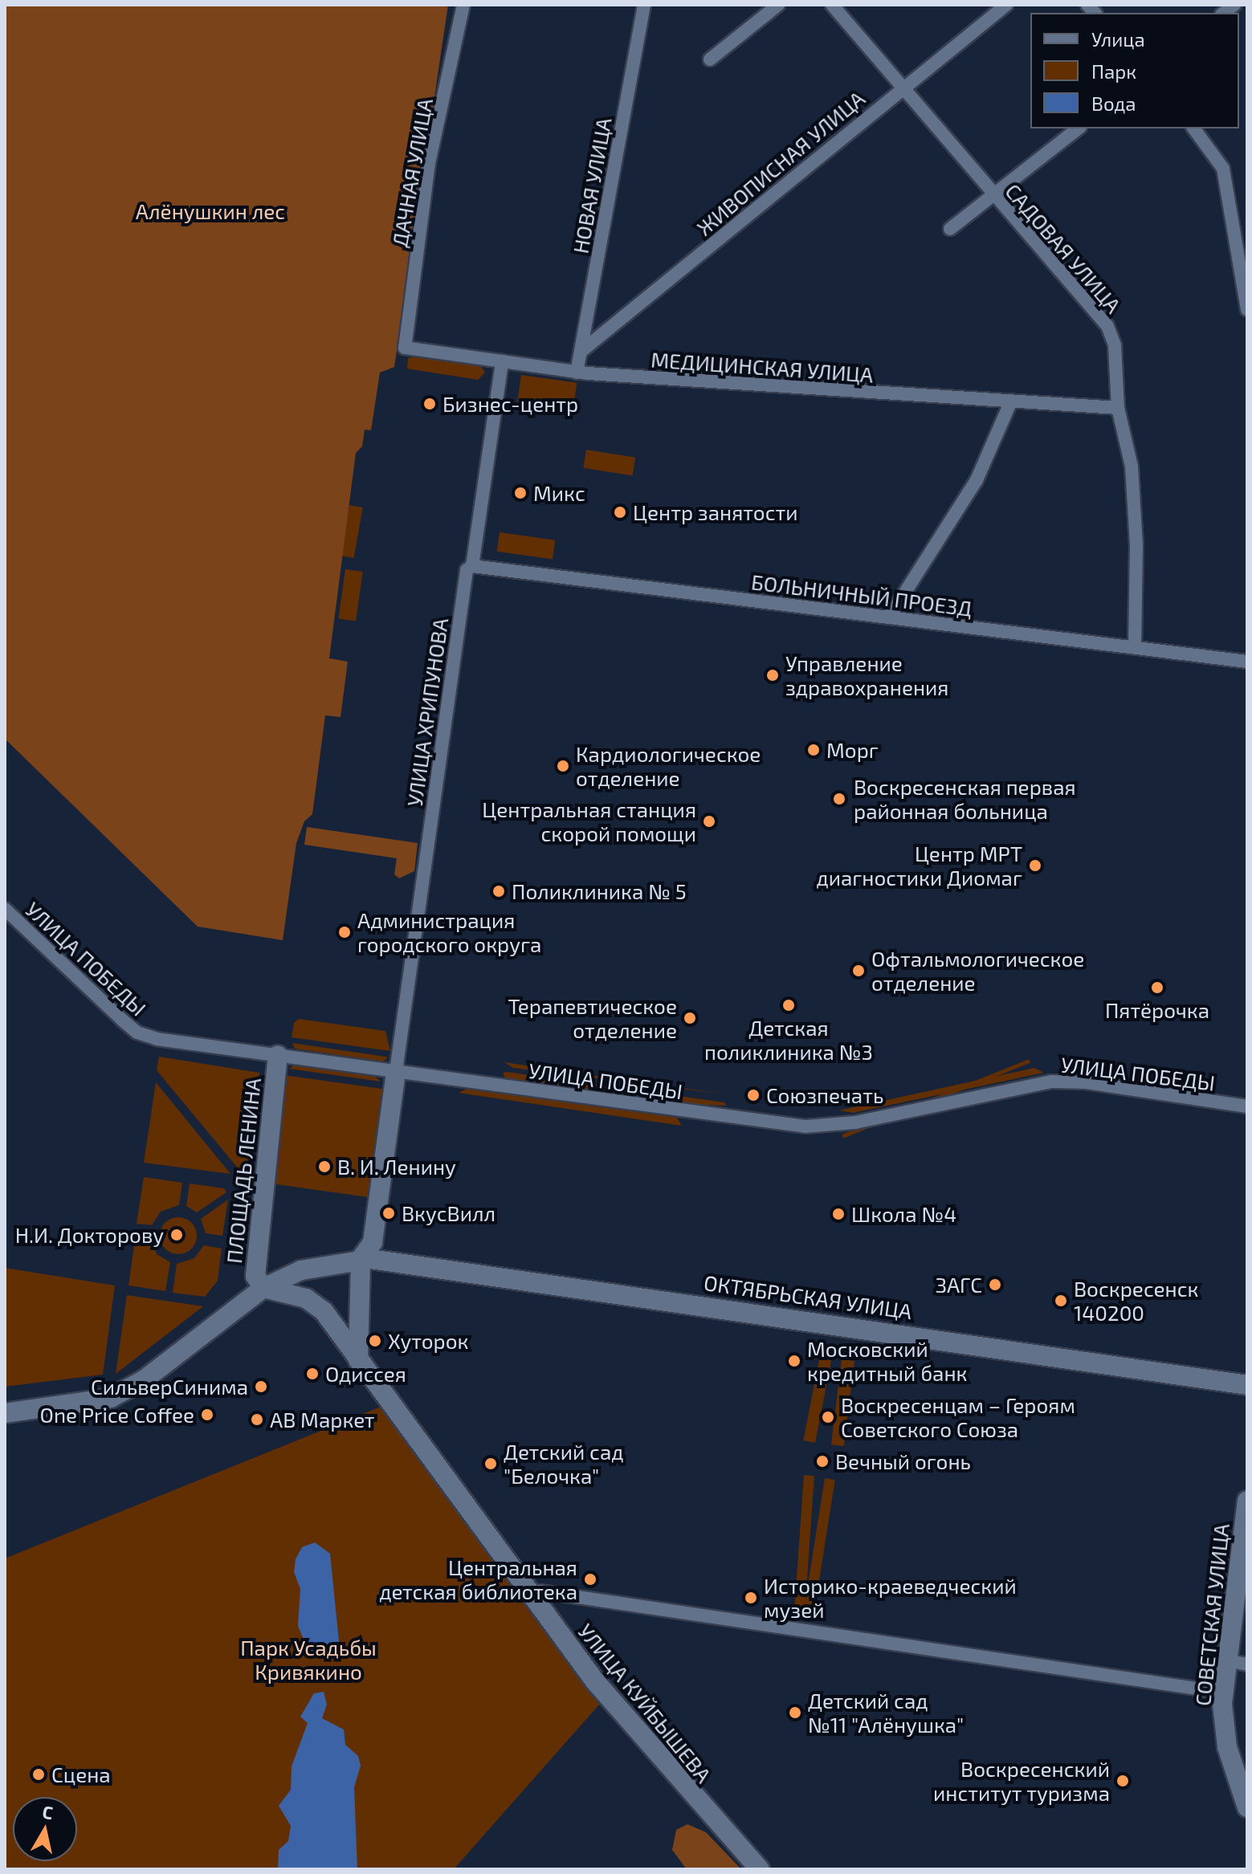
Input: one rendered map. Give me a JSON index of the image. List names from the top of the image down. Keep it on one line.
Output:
{"streets":{"street":["ЖИВОПИСНАЯ УЛИЦА","ДАЧНАЯ УЛИЦА","НОВАЯ УЛИЦА","САДОВАЯ УЛИЦА","МЕДИЦИНСКАЯ УЛИЦА","БОЛЬНИЧНЫЙ ПРОЕЗД","УЛИЦА ХРИПУНОВА","УЛИЦА ПОБЕДЫ","ПЛОЩАДЬ ЛЕНИНА","ОКТЯБРЬСКАЯ УЛИЦА","СОВЕТСКАЯ УЛИЦА","УЛИЦА КУЙБЫШЕВА"]},"crossings":[["ЖИВОПИСНАЯ УЛИЦА","НОВАЯ УЛИЦА"],["ЖИВОПИСНАЯ УЛИЦА","САДОВАЯ УЛИЦА"],["ДАЧНАЯ УЛИЦА","МЕДИЦИНСКАЯ УЛИЦА"],["НОВАЯ УЛИЦА","МЕДИЦИНСКАЯ УЛИЦА"],["САДОВАЯ УЛИЦА","МЕДИЦИНСКАЯ УЛИЦА"],["САДОВАЯ УЛИЦА","БОЛЬНИЧНЫЙ ПРОЕЗД"],["МЕДИЦИНСКАЯ УЛИЦА","УЛИЦА ХРИПУНОВА"],["БОЛЬНИЧНЫЙ ПРОЕЗД","УЛИЦА ХРИПУНОВА"],["УЛИЦА ХРИПУНОВА","УЛИЦА ПОБЕДЫ"],["УЛИЦА ПОБЕДЫ","ПЛОЩАДЬ ЛЕНИНА"],["ПЛОЩАДЬ ЛЕНИНА","ОКТЯБРЬСКАЯ УЛИЦА"],["ПЛОЩАДЬ ЛЕНИНА","УЛИЦА КУЙБЫШЕВА"],["ОКТЯБРЬСКАЯ УЛИЦА","УЛИЦА КУЙБЫШЕВА"]],"parks":["Алёнушкин лес","Парк Усадьбы Кривякино"],"places":["Бизнес-центр","Микс","Центр занятости","Управление здравохранения","Морг","Кардиологическое отделение","Воскресенская первая районная больница","Центральная станция скорой помощи","Центр МРТ диагностики Диомаг","Поликлиника № 5","Администрация городского округа","Офтальмологическое отделение","Пятёрочка","Детская поликлиника №3","Терапевтическое отделение","Союзпечать","В. И. Ленину","ВкусВилл","Школа №4","Н.И. Докторову","ЗАГС","Воскресенск 140200","Хуторок","Московский кредитный банк","Одиссея","СильверСинима","One Price Coffee","Воскресенцам – Героям Советского Союза","АВ Маркет","Вечный огонь","Детский сад \"Белочка\"","Центральная детская библиотека","Историко-краеведческий музей","Детский сад №11 \"Алёнушка\"","Сцена","Воскресенский институт туризма"],"legend":["Улица","Парк","Вода"],"north":"top"}
